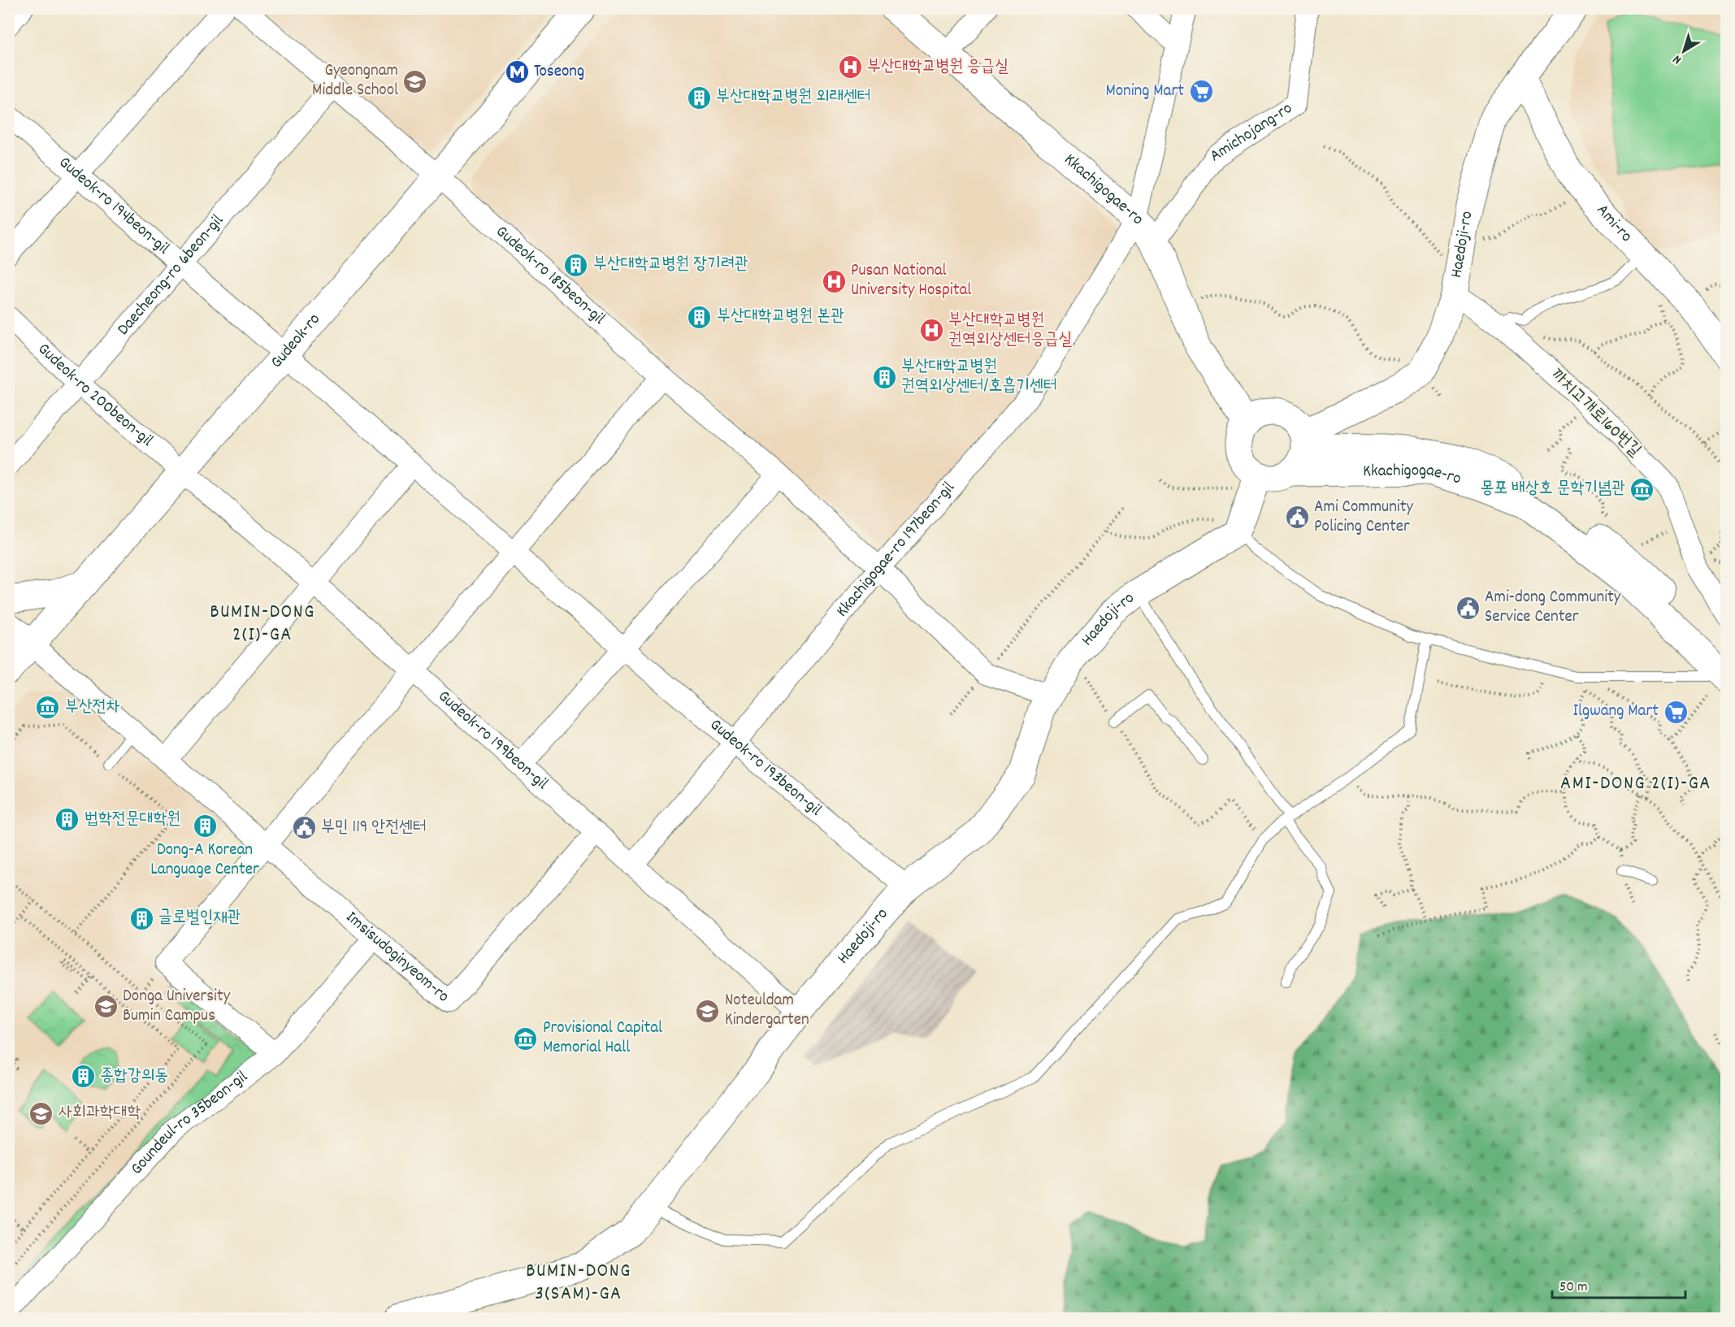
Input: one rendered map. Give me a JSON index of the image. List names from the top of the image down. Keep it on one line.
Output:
{"streets":{"street":["Amichojang-ro","Kkachigogae-ro","Gudeok-ro 194beon-gil","Ami-ro","Haedoji-ro","Daecheong-ro 6beon-gil","Gudeok-ro 185beon-gil","Gudeok-ro","Gudeok-ro 200beon-gil","까치고개로160번길","Kkachigogae-ro 197beon-gil","Gudeok-ro 199beon-gil","Gudeok-ro 193beon-gil","Imsisudoginyeom-ro","Goundeul-ro 35beon-gil"]},"crossings":[["Amichojang-ro","Kkachigogae-ro"],["Kkachigogae-ro","Haedoji-ro"],["Kkachigogae-ro","Kkachigogae-ro 197beon-gil"],["Gudeok-ro 194beon-gil","Daecheong-ro 6beon-gil"],["Gudeok-ro 194beon-gil","Gudeok-ro"],["Gudeok-ro 194beon-gil","Gudeok-ro 193beon-gil"],["Ami-ro","Haedoji-ro"],["Haedoji-ro","Gudeok-ro 185beon-gil"],["Haedoji-ro","까치고개로160번길"],["Haedoji-ro","Gudeok-ro 199beon-gil"],["Haedoji-ro","Gudeok-ro 193beon-gil"],["Daecheong-ro 6beon-gil","Gudeok-ro 185beon-gil"],["Daecheong-ro 6beon-gil","Gudeok-ro 200beon-gil"],["Gudeok-ro 185beon-gil","Gudeok-ro"],["Gudeok-ro 185beon-gil","Kkachigogae-ro 197beon-gil"],["Gudeok-ro","Gudeok-ro 200beon-gil"],["Gudeok-ro","Gudeok-ro 199beon-gil"],["Gudeok-ro","Gudeok-ro 193beon-gil"],["Gudeok-ro","Imsisudoginyeom-ro"],["Gudeok-ro 200beon-gil","Gudeok-ro 199beon-gil"],["Kkachigogae-ro 197beon-gil","Gudeok-ro 199beon-gil"],["Kkachigogae-ro 197beon-gil","Gudeok-ro 193beon-gil"],["Gudeok-ro 199beon-gil","Imsisudoginyeom-ro"],["Imsisudoginyeom-ro","Goundeul-ro 35beon-gil"]],"districts":["BUMIN-DONG 2(I)-GA","AMI-DONG 2(I)-GA","BUMIN-DONG 3(SAM)-GA"],"places":{"hospital":["부산대학교병원 응급실","Pusan National University Hospital","부산대학교병원 권역외상센터응급실"],"metro station":["Toseong"],"school or university":["Gyeongnam Middle School","Donga University Bumin Campus","Noteuldam Kindergarten","사회과학대학"],"supermarket":["Moning Mart","Ilgwang Mart"],"building":["부산대학교병원 외래센터","부산대학교병원 장기려관","부산대학교병원 본관","부산대학교병원 권역외상센터/호흡기센터","법학전문대학원","Dong-A Korean Language Center","글로벌인재관","종합강의동"],"museum":["몽포 배상호 문학기념관","부산전차","Provisional Capital Memorial Hall"],"public building":["Ami Community Policing Center","Ami-dong Community Service Center","부민 119 안전센터"]},"scale_bar":"50 m","north":"bottom left"}
